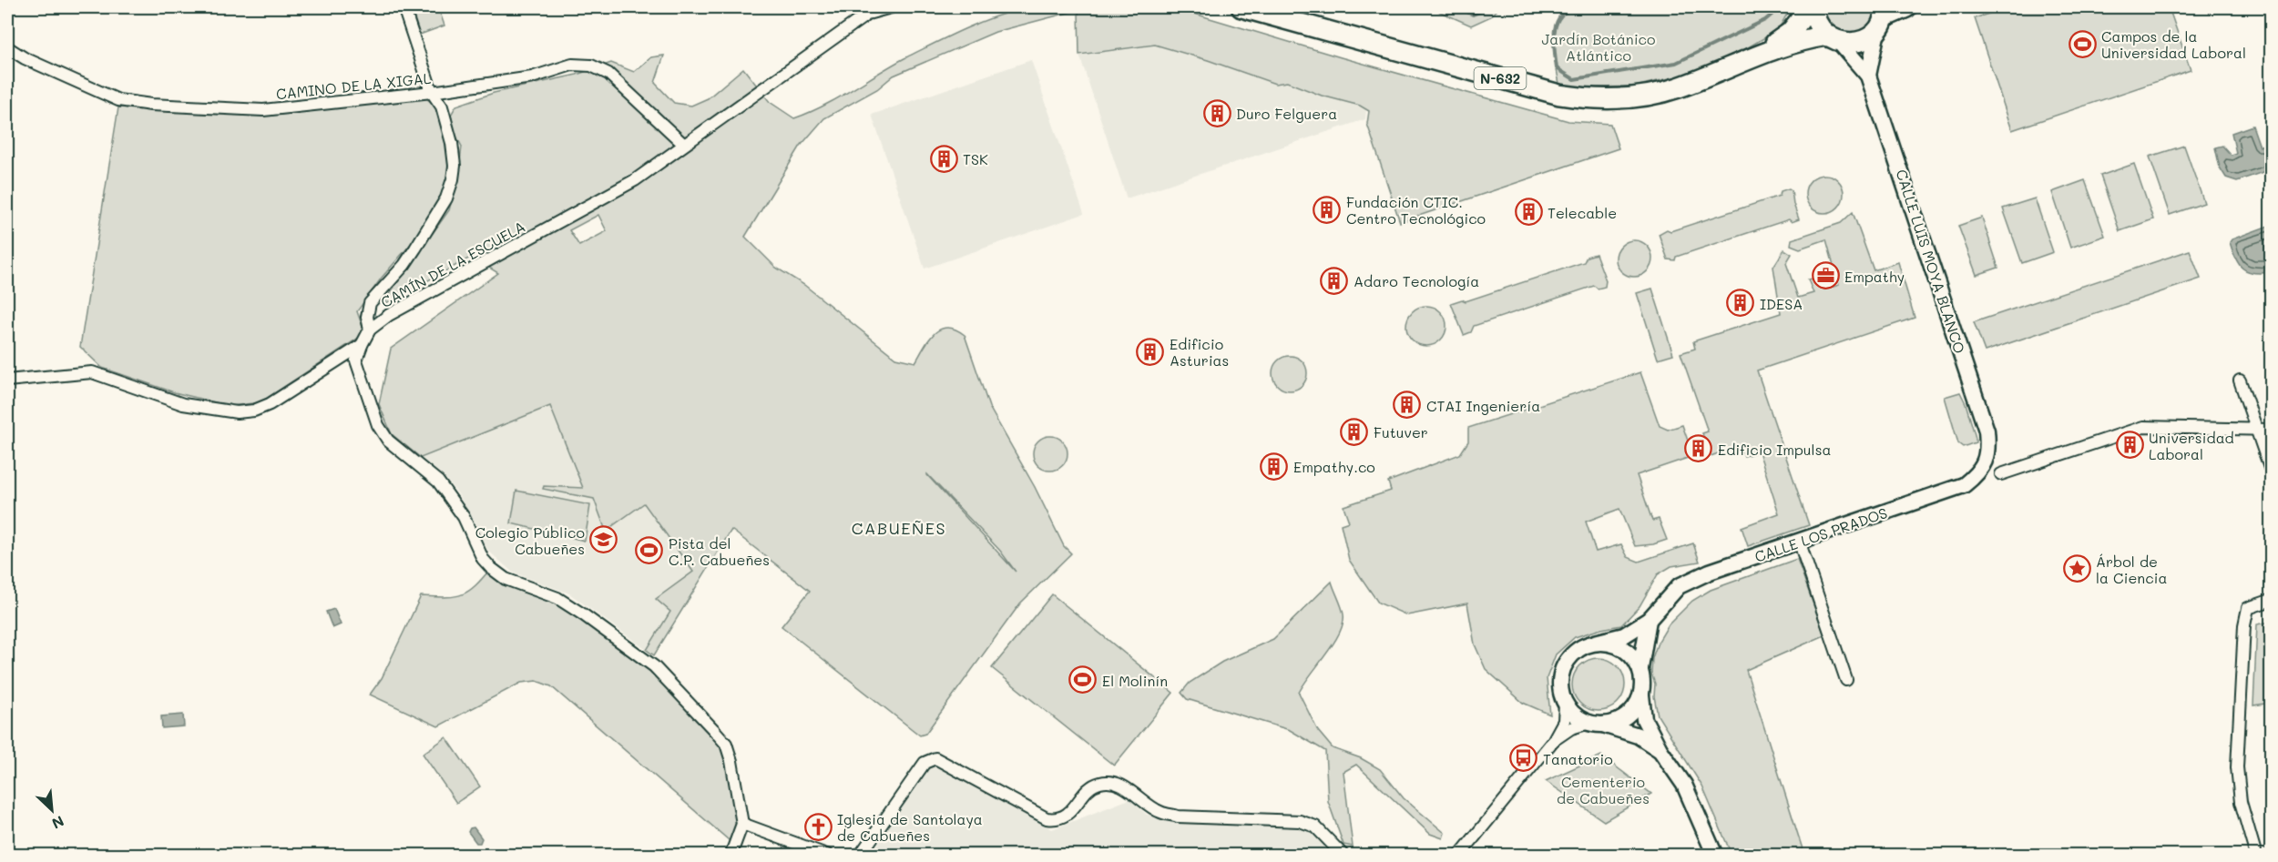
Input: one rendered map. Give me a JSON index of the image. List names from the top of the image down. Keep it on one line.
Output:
{"streets":{"highway":["N-632"],"street":["CAMINO DE LA XIGAL","CALLE LUIS MOYA BLANCO","CAMÍN DE LA ESCUELA","CALLE LOS PRADOS"]},"crossings":[["N-632","CALLE LUIS MOYA BLANCO"],["CAMINO DE LA XIGAL","CAMÍN DE LA ESCUELA"],["CALLE LUIS MOYA BLANCO","CALLE LOS PRADOS"]],"districts":["CABUEÑES"],"parks":["Jardín Botánico Atlántico","Cementerio de Cabueñes"],"places":{"sports":["Campos de la Universidad Laboral","Pista del C.P. Cabueñes","El Molinín"],"building":["Duro Felguera","TSK","Fundación CTIC. Centro Tecnológico","Telecable","Adaro Tecnología","IDESA","Edificio Asturias","CTAI Ingeniería","Futuver","Universidad Laboral","Edificio Impulsa","Empathy.co"],"office":["Empathy"],"school or university":["Colegio Público Cabueñes"],"place":["Árbol de la Ciencia"],"bus stop":["Tanatorio"],"church":["Iglesia de Santolaya de Cabueñes"]},"north":"bottom right"}
